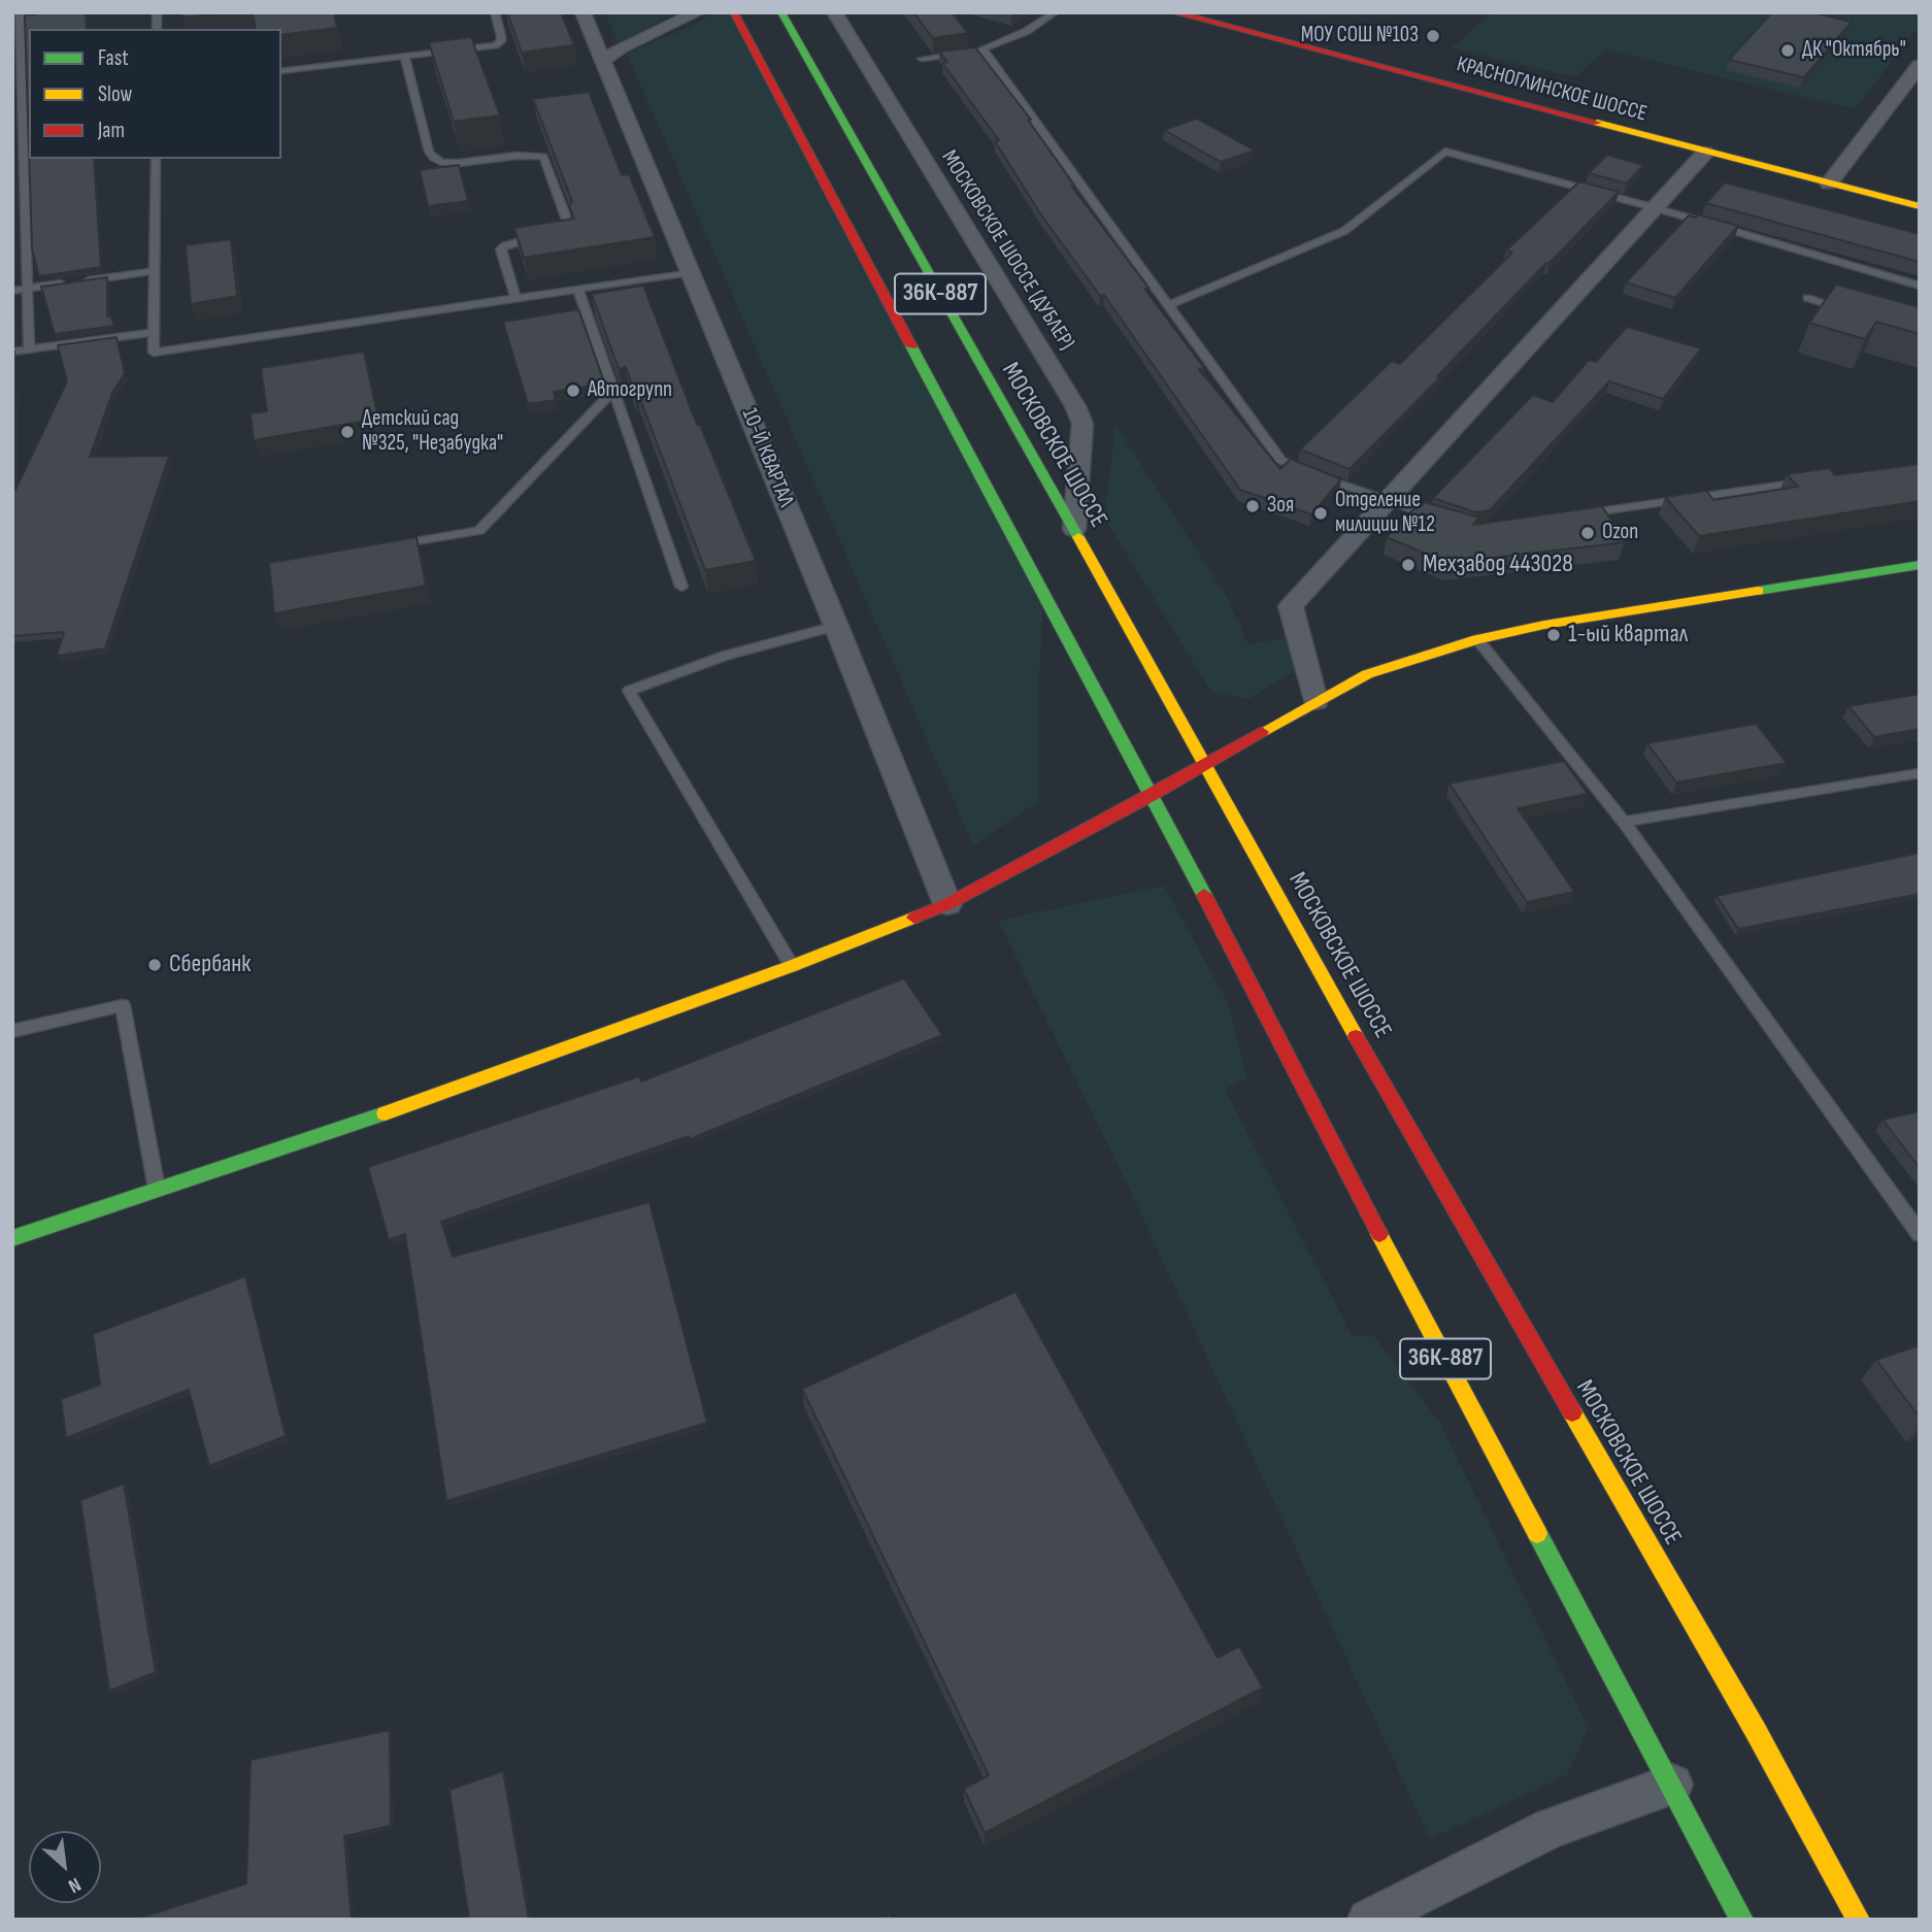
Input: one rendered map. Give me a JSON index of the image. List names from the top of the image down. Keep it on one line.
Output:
{"streets":{"main road":["КРАСНОГЛИНСКОЕ ШОССЕ","36К-887","МОСКОВСКОЕ ШОССЕ"],"street":["МОСКОВСКОЕ ШОССЕ (ДУБЛЕР)","10-Й КВАРТАЛ"]},"crossings":[["МОСКОВСКОЕ ШОССЕ (ДУБЛЕР)","МОСКОВСКОЕ ШОССЕ"]],"places":["МОУ СОШ №103","ДК \"Октябрь\"","Автогрупп","Детский сад №325, \"Незабудка\"","Зоя","Отделение милиции №12","Ozon","Мехзавод 443028","1-ый квартал","Сбербанк"],"legend":["Fast","Slow","Jam"],"north":"bottom right"}
